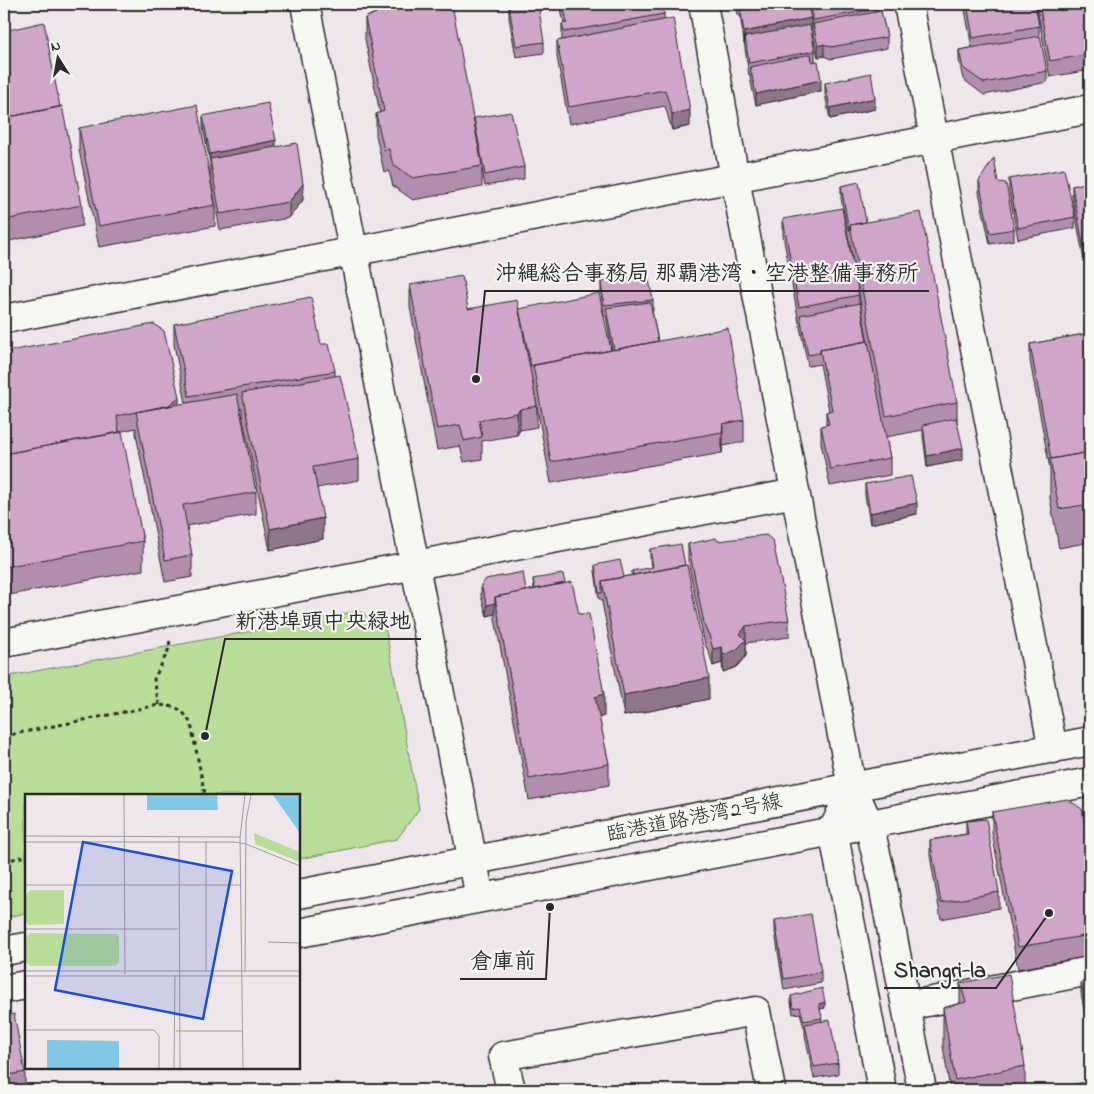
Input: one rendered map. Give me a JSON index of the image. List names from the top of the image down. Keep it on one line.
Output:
{"streets":{"street":["臨港道路港湾2号線"]},"places":["沖縄総合事務局 那覇港湾・空港整備事務所","新港埠頭中央緑地","倉庫前","Shangri-la"],"north":"top"}
